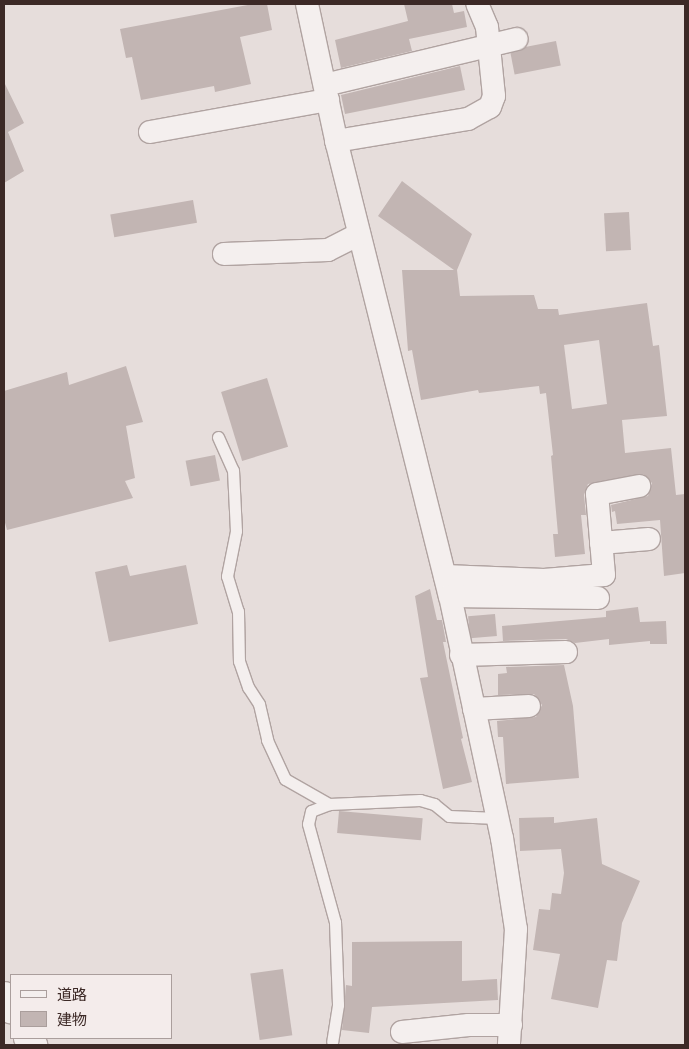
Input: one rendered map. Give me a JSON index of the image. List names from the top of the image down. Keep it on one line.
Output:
{"legend":["道路","建物"]}
